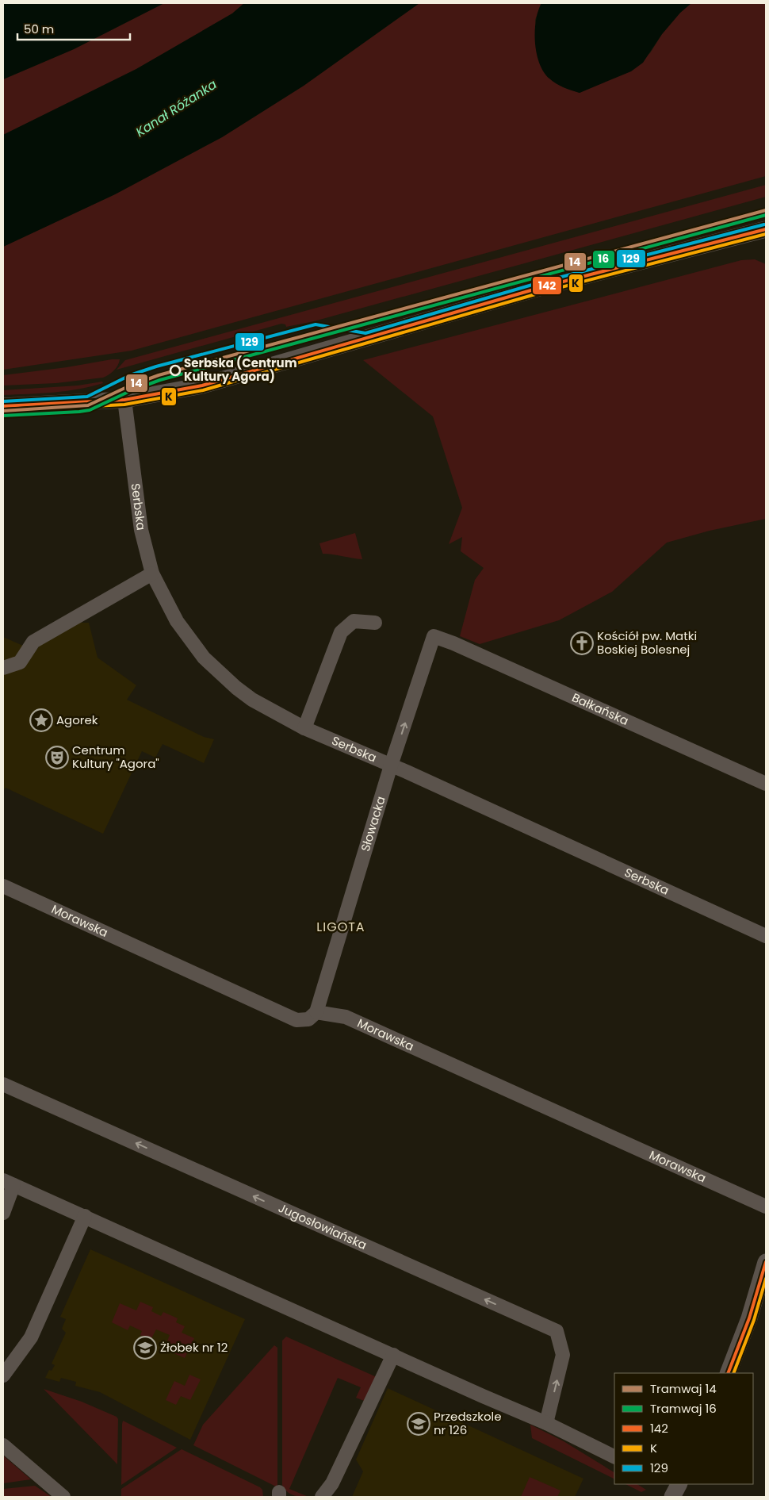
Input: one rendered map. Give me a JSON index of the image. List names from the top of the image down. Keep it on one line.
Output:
{"streets":{"street":["Serbska","Bałkańska","Słowacka","Morawska","Jugosłowiańska"]},"crossings":[["Serbska","Słowacka"],["Bałkańska","Słowacka"],["Słowacka","Morawska"]],"districts":["LIGOTA"],"water":["Kanał Różanka"],"places":{"other":["Serbska (Centrum Kultury Agora)"],"church":["Kościół pw. Matki Boskiej Bolesnej"],"place":["Agorek"],"theatre":["Centrum Kultury \"Agora\""],"school or university":["Żłobek nr 12","Przedszkole nr 126"]},"lines":["tram line 14","tram line 16","transit line 129","transit line 142","transit line K"],"legend":["Tramwaj 14","Tramwaj 16","142","K","129"],"scale_bar":"50 m"}
